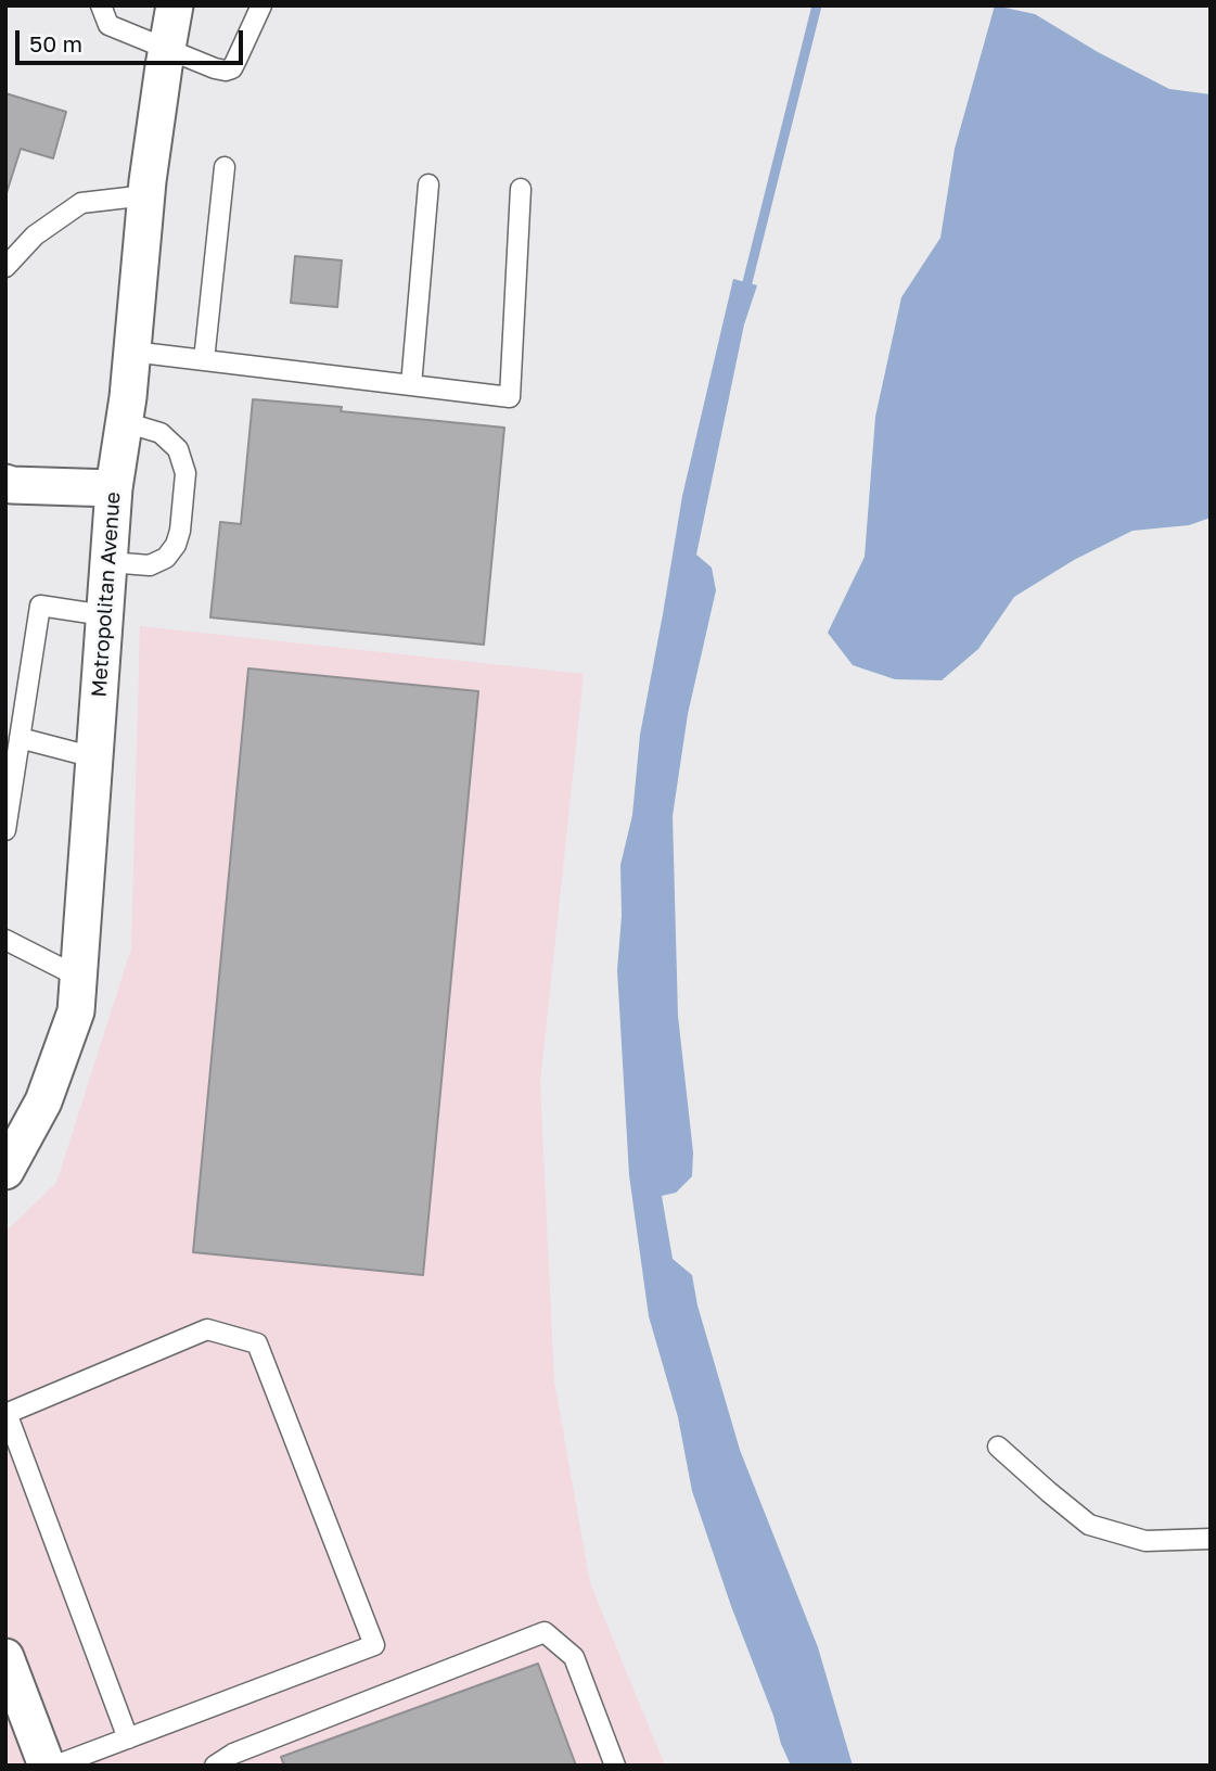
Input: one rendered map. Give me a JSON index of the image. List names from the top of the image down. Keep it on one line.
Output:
{"streets":{"street":["Metropolitan Avenue"]},"scale_bar":"50 m"}
